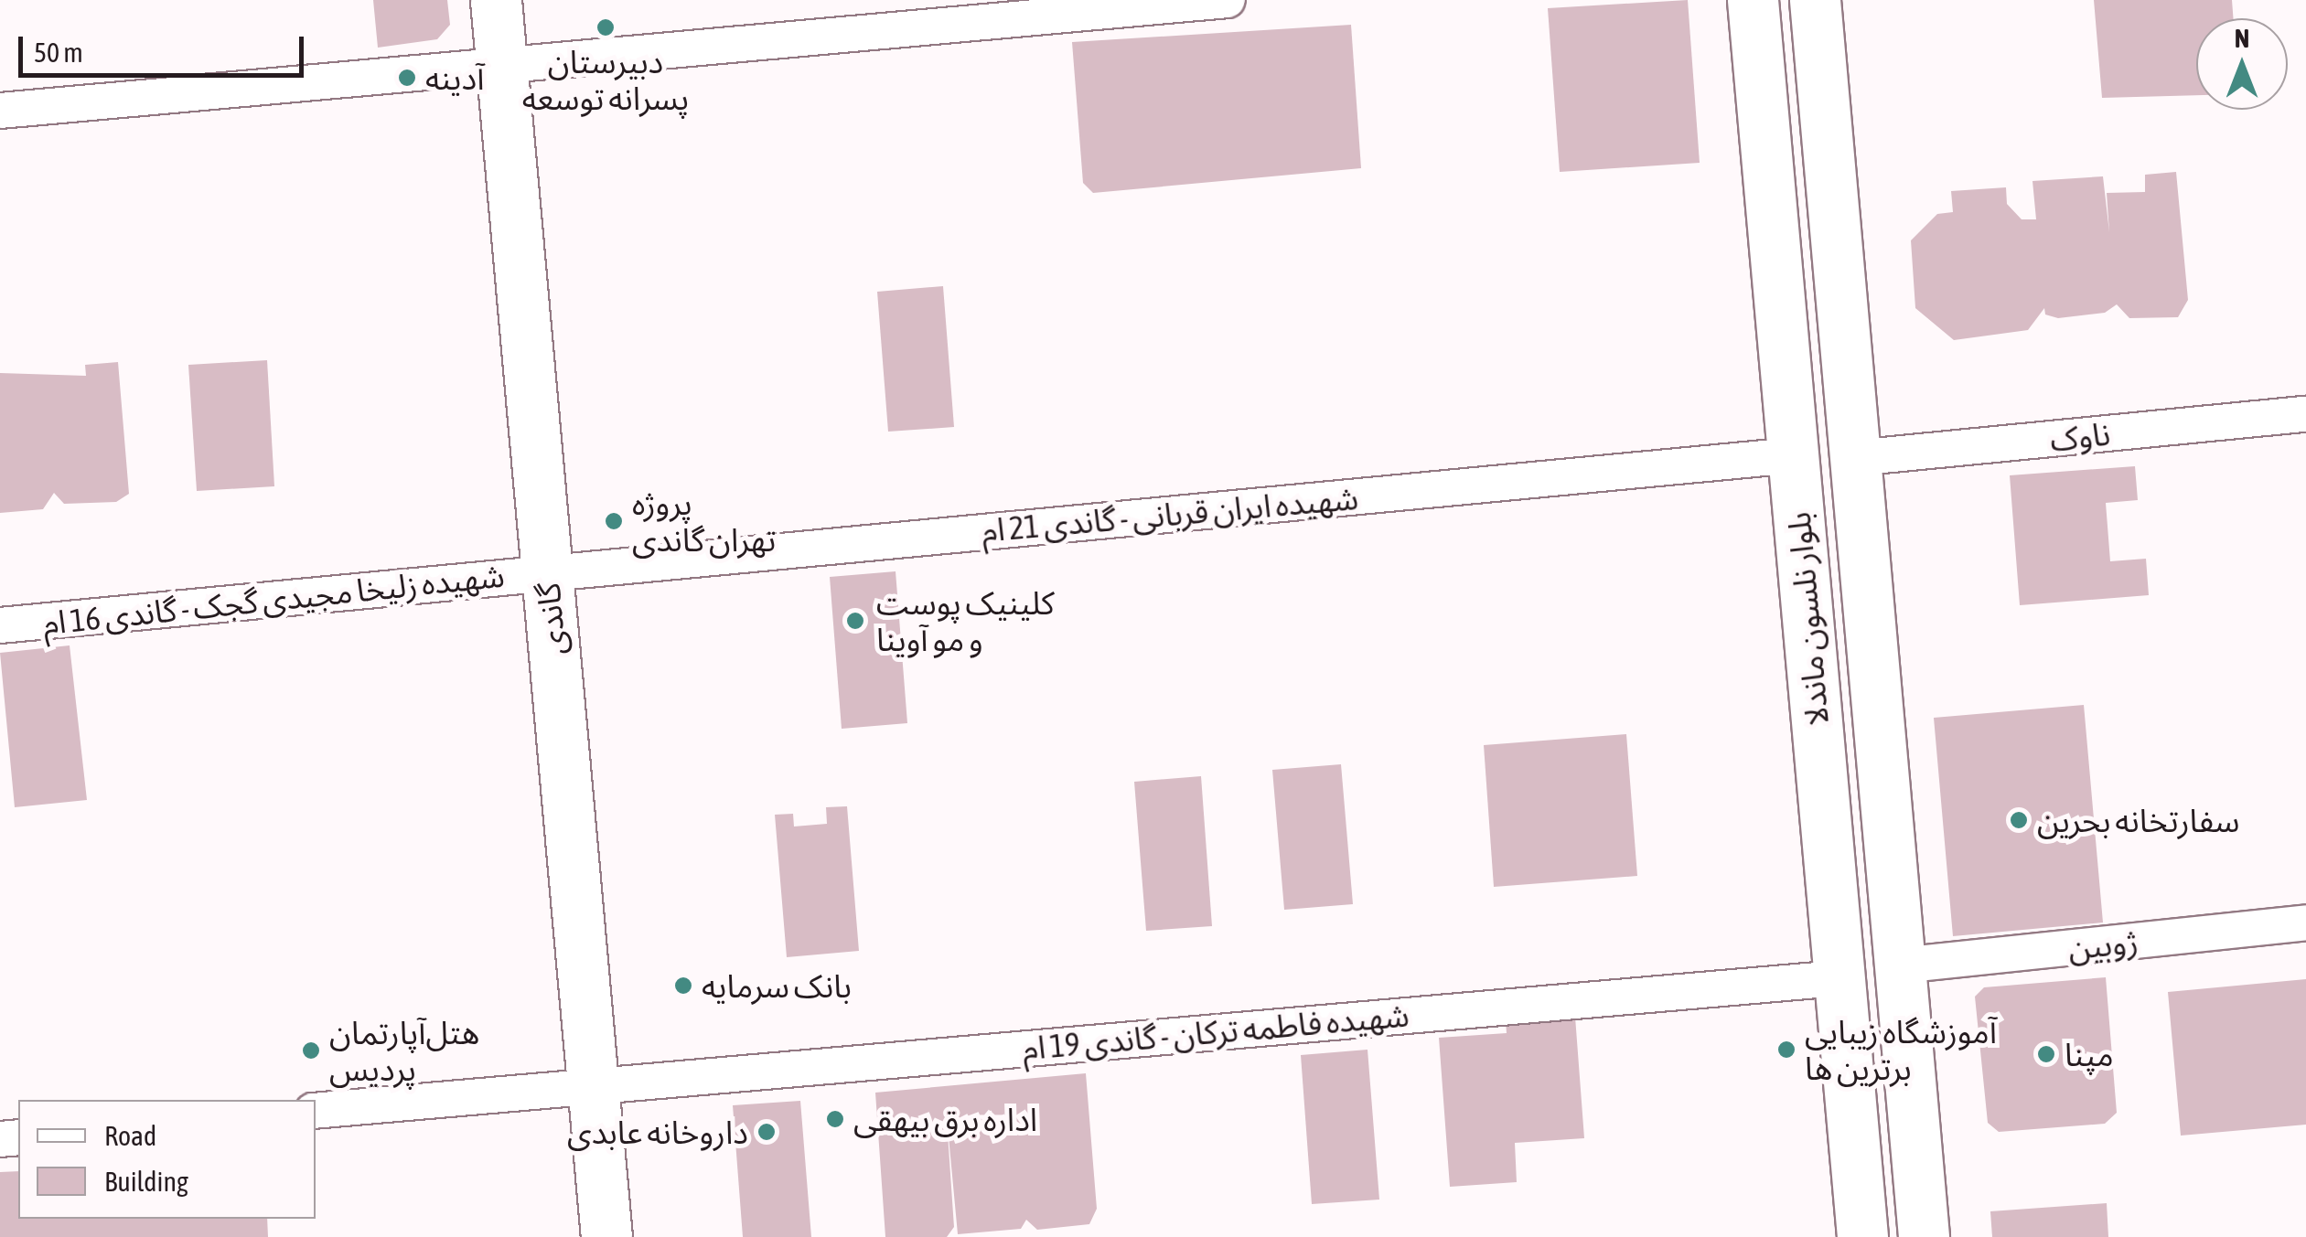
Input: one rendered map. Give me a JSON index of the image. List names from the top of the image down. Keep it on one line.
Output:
{"streets":{"main road":["گاندی","بلوار نلسون ماندلا"],"street":["ناوک","شهیده ایران قربانی - گاندی 21 ام","شهیده زلیخا مجیدی گجک - گاندی 16 ام","ژوبین","شهیده فاطمه ترکان - گاندی 19 ام"]},"crossings":[["ناوک","بلوار نلسون ماندلا"],["شهیده ایران قربانی - گاندی 21 ام","شهیده زلیخا مجیدی گجک - گاندی 16 ام"],["شهیده ایران قربانی - گاندی 21 ام","گاندی"],["شهیده ایران قربانی - گاندی 21 ام","بلوار نلسون ماندلا"],["شهیده زلیخا مجیدی گجک - گاندی 16 ام","گاندی"],["گاندی","شهیده فاطمه ترکان - گاندی 19 ام"],["بلوار نلسون ماندلا","ژوبین"],["بلوار نلسون ماندلا","شهیده فاطمه ترکان - گاندی 19 ام"]],"places":["دبیرستان پسرانه توسعه","آدینه","پروژه تهران گاندی","کلینیک پوست و مو آوینا","سفارتخانه بحرین","بانک سرمایه","آموزشگاه زیبایی برترین ها","هتل‌آپارتمان پردیس","مپنا","اداره برق بیهقی","داروخانه عابدی"],"legend":["Road","Building"],"scale_bar":"50 m","north":"top"}
